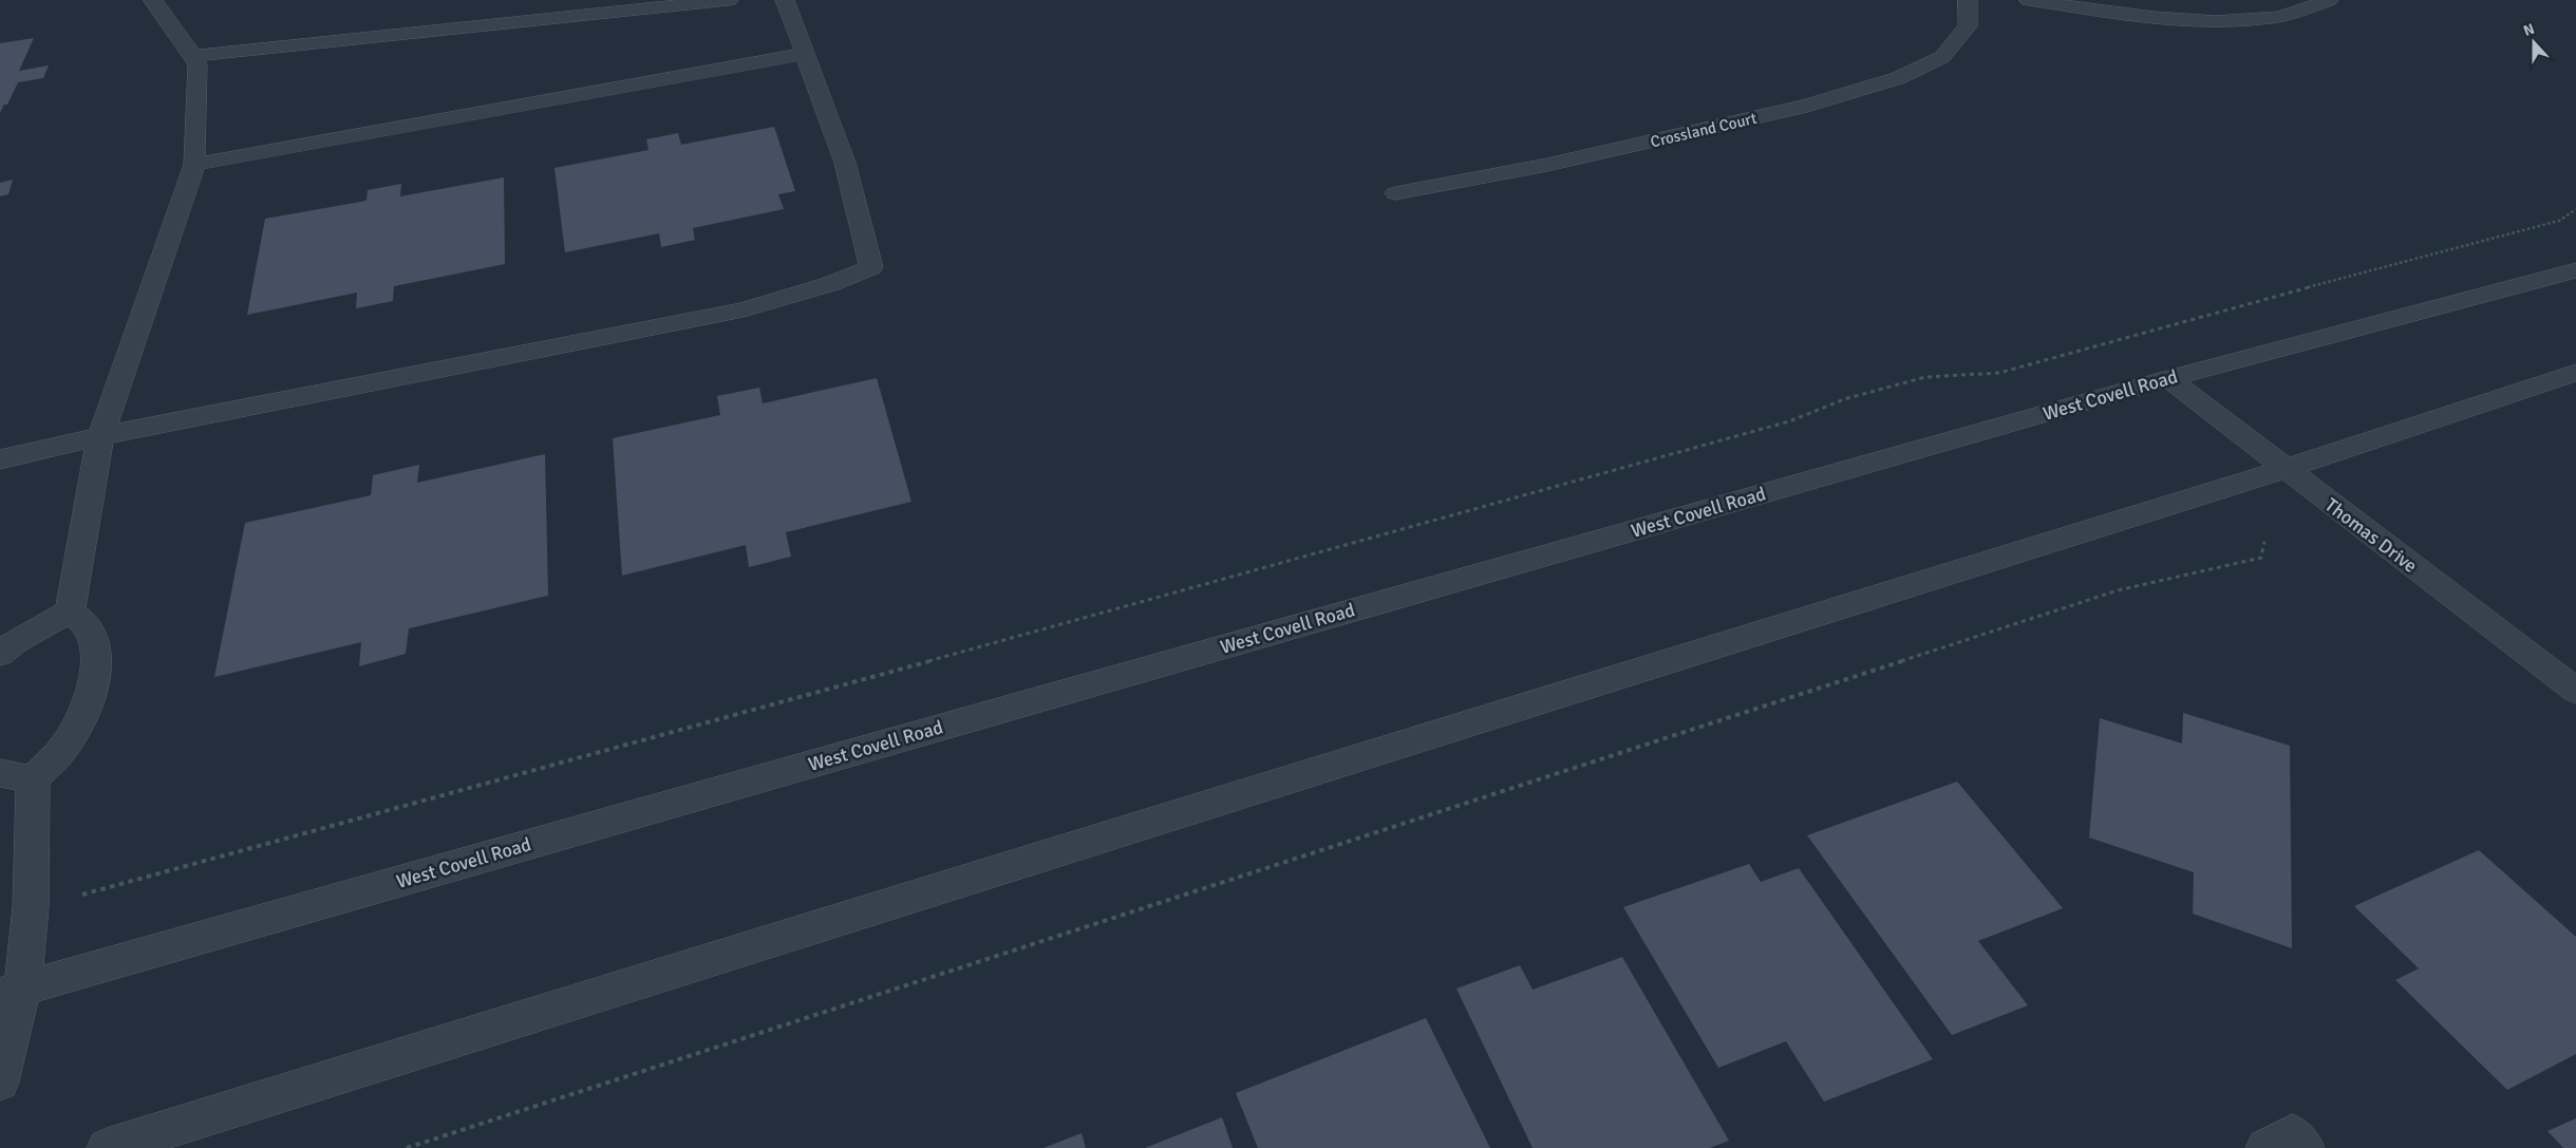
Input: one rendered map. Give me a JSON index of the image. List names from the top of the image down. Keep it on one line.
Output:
{"streets":{"street":["Crossland Court","West Covell Road","Thomas Drive"]},"crossings":[["West Covell Road","Thomas Drive"]],"north":"top"}
